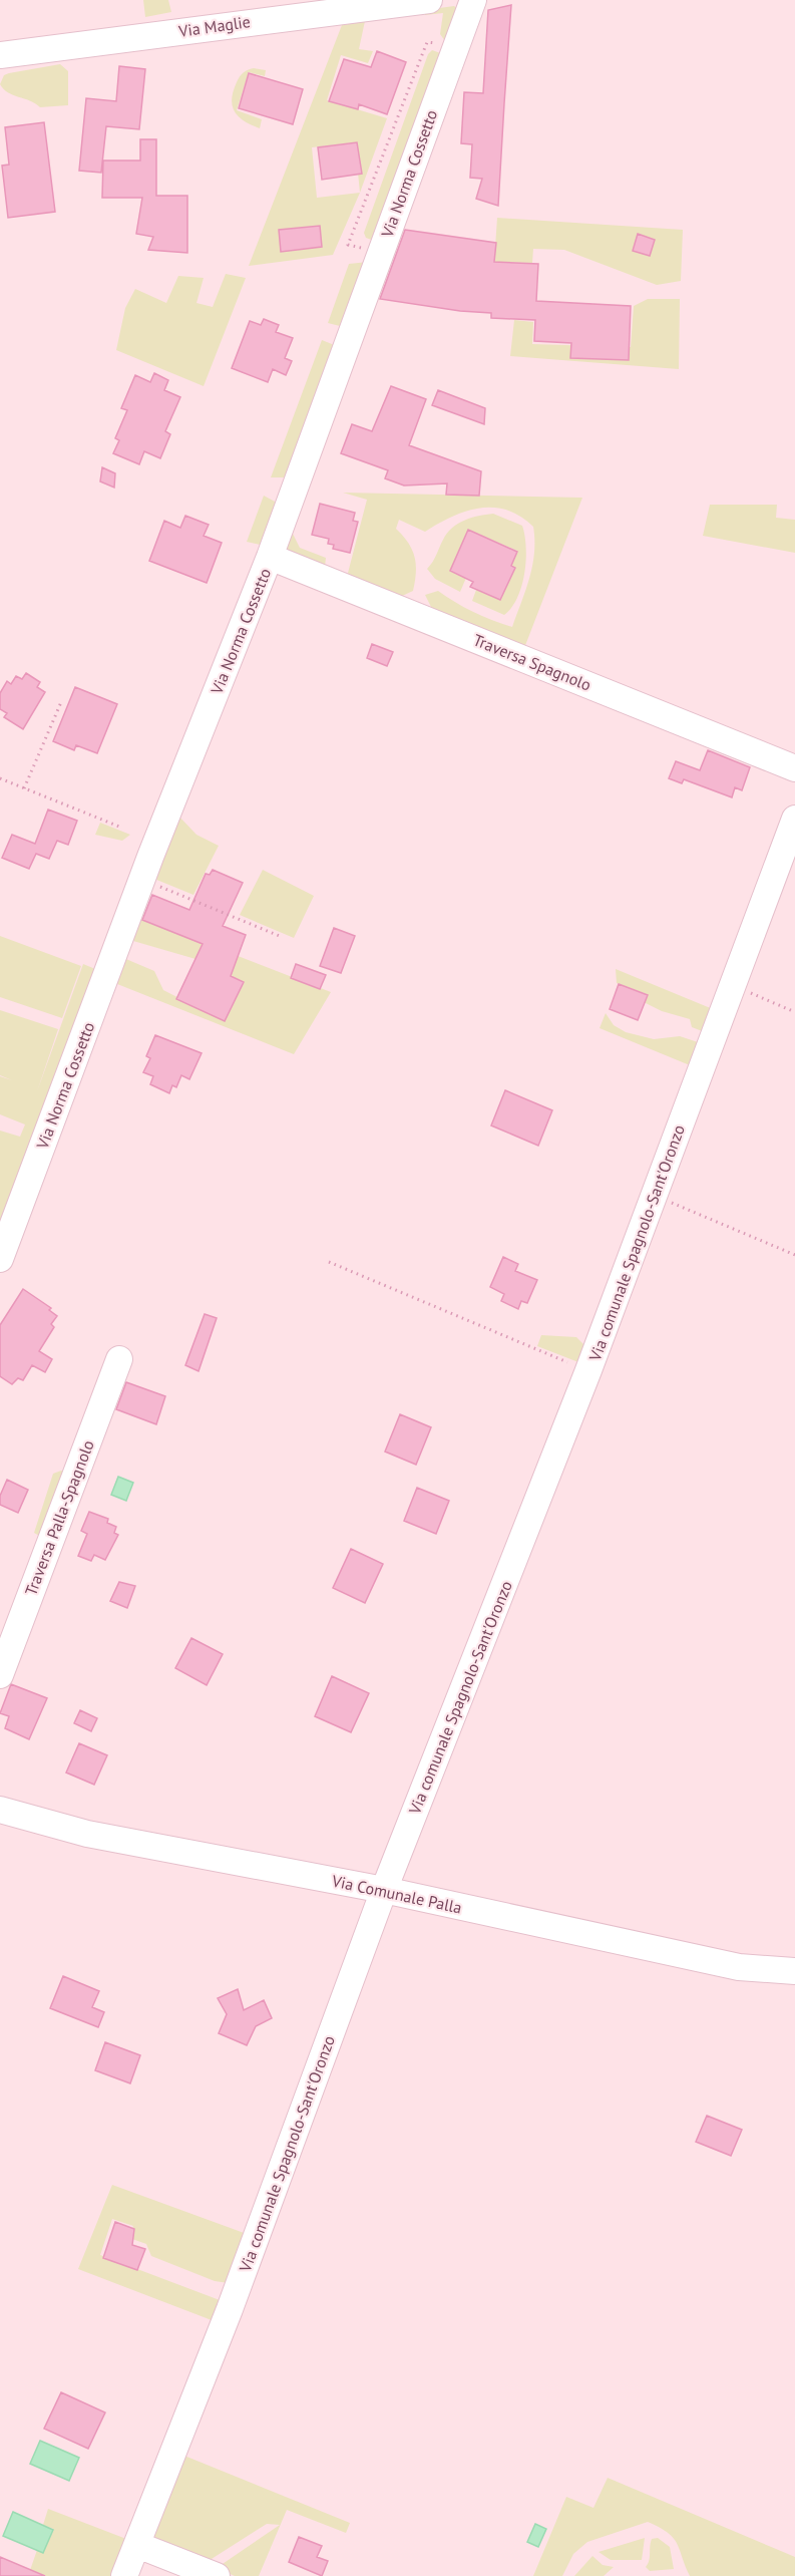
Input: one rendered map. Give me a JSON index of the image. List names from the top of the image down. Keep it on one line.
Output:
{"streets":{"street":["Via Maglie","Via Norma Cossetto","Traversa Spagnolo","Via comunale Spagnolo-Sant'Oronzo","Traversa Palla-Spagnolo","Via Comunale Palla"]},"crossings":[["Via Norma Cossetto","Traversa Spagnolo"],["Via comunale Spagnolo-Sant'Oronzo","Via Comunale Palla"]]}
